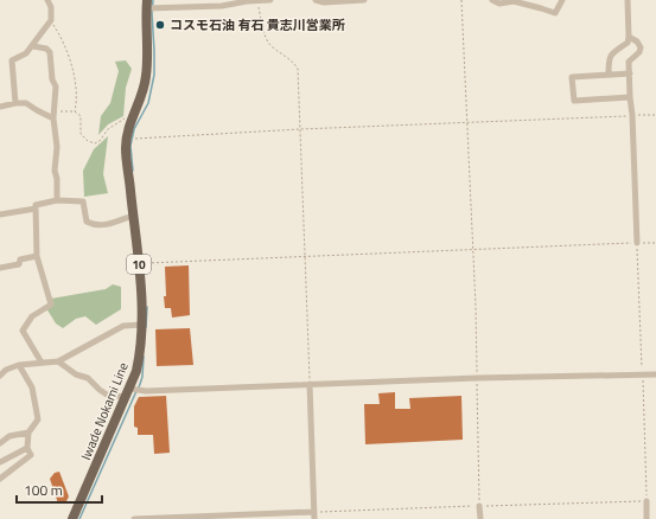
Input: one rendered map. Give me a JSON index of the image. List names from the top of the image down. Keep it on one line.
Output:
{"streets":{"main road":["10","Iwade Nokami Line"]},"places":["コスモ石油 有石 貴志川営業所"],"scale_bar":"100 m"}
